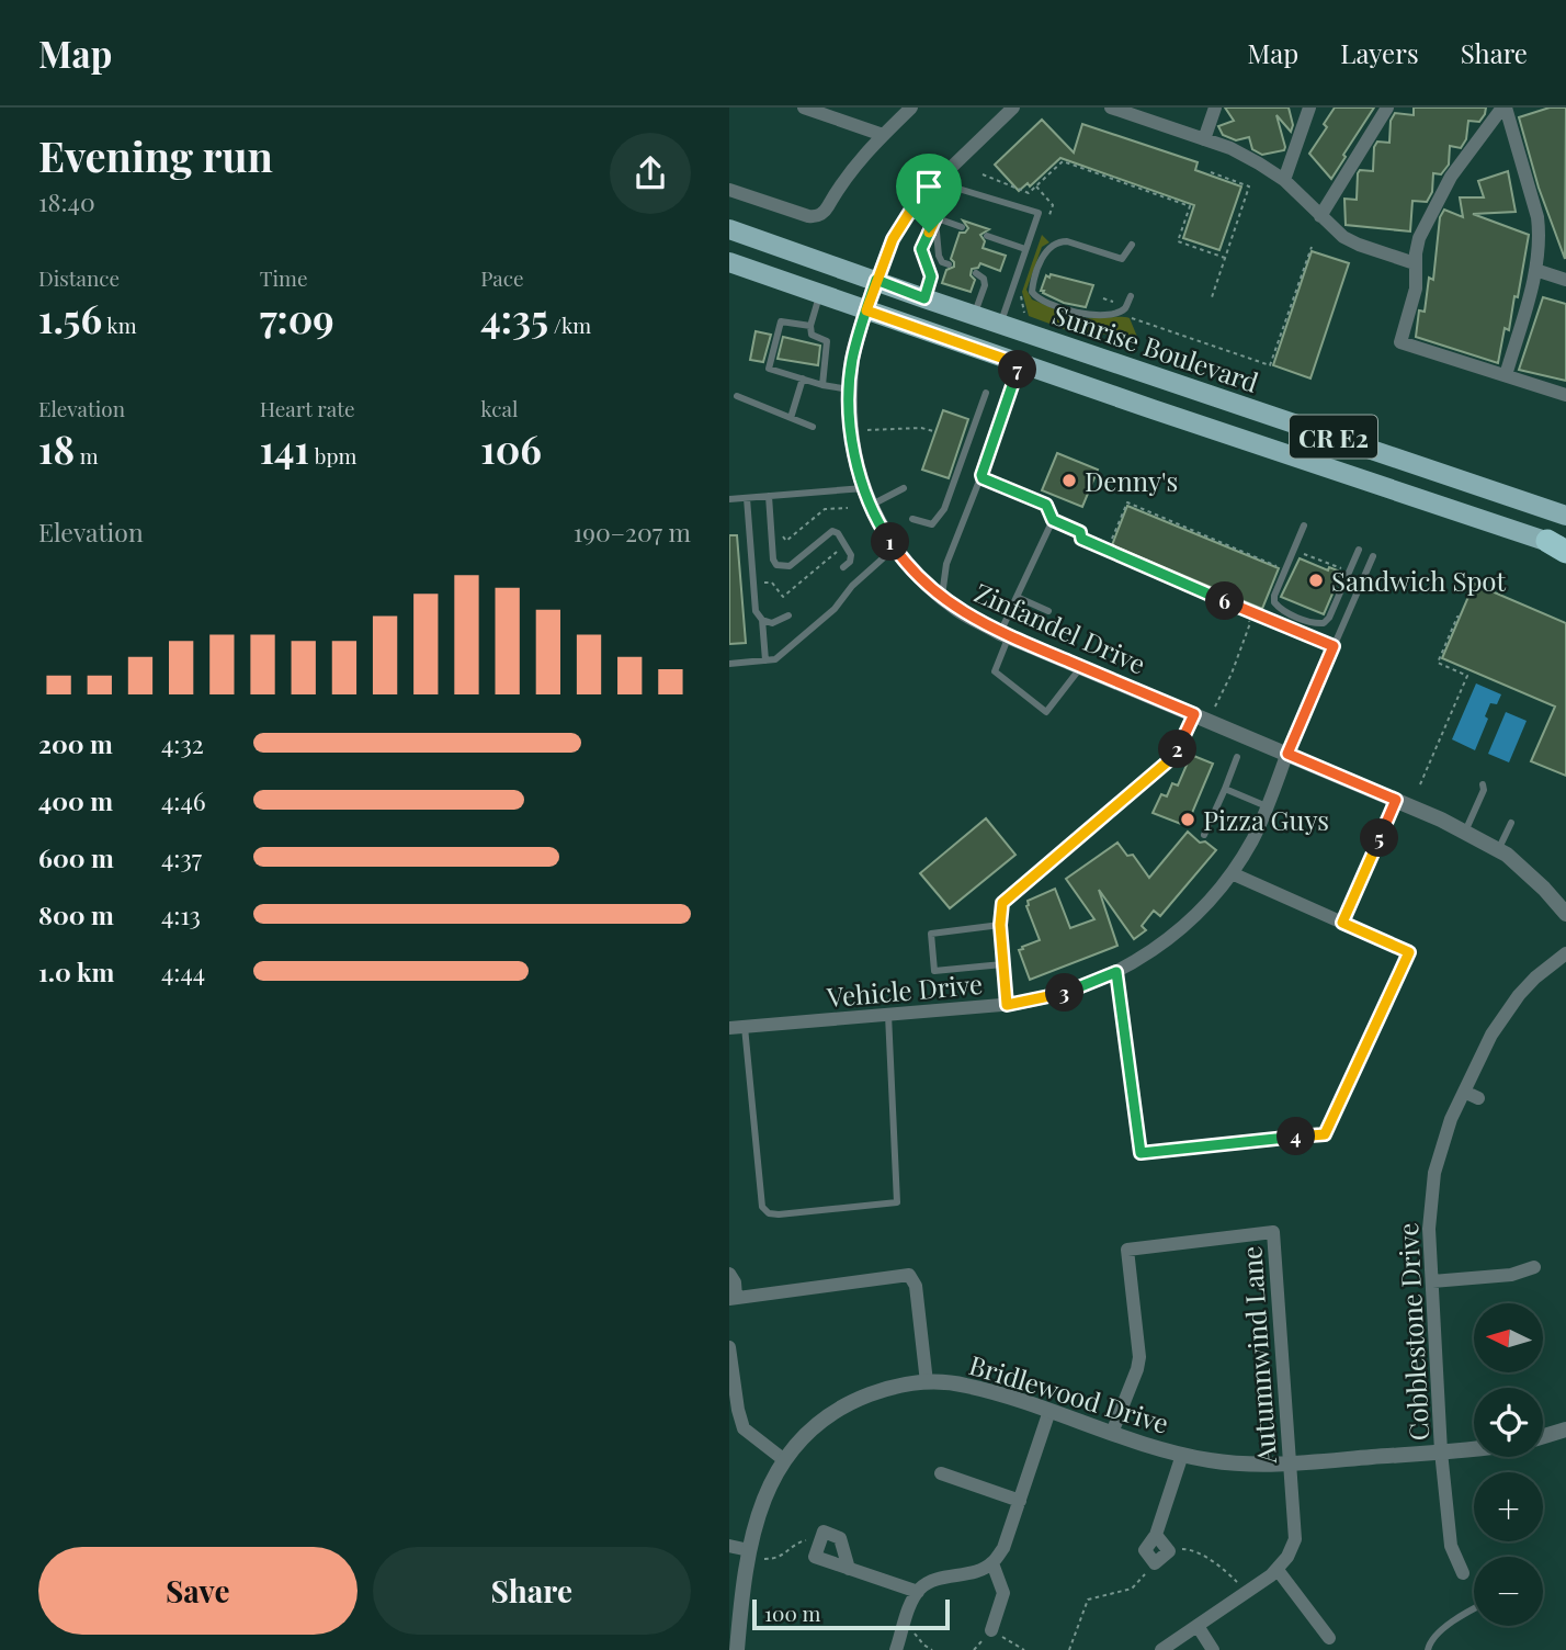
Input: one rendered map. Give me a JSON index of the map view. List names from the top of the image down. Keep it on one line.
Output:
{"streets":{"main road":["Sunrise Boulevard","CR E2"],"street":["Zinfandel Drive","Vehicle Drive","Cobblestone Drive","Autumnwind Lane","Bridlewood Drive"]},"crossings":[["Sunrise Boulevard","Zinfandel Drive"],["CR E2","Zinfandel Drive"],["Zinfandel Drive","Vehicle Drive"],["Cobblestone Drive","Bridlewood Drive"],["Autumnwind Lane","Bridlewood Drive"]],"places":["Denny's","Sandwich Spot","Pizza Guys"],"scale_bar":"100 m","north":"left","page":{"header":"Map","nav":["Map","Layers","Share"],"heading":["Evening run","18:40"],"stats":[["Distance","1.56 km"],["Time","7:09"],["Pace","4:35 /km"],["Elevation","18 m"],["Heart rate","141 bpm"],["kcal","106"]],"pins":["7","1","6","2","5","3","4"],"chart":["Elevation","190–207 m"],"list":[{"name":"200 m","note":"4:32"},{"name":"400 m","note":"4:46"},{"name":"600 m","note":"4:37"},{"name":"800 m","note":"4:13"},{"name":"1.0 km","note":"4:44"}],"map_buttons":["+","−"],"buttons":["Save","Share"],"scale":"100 m"}}
